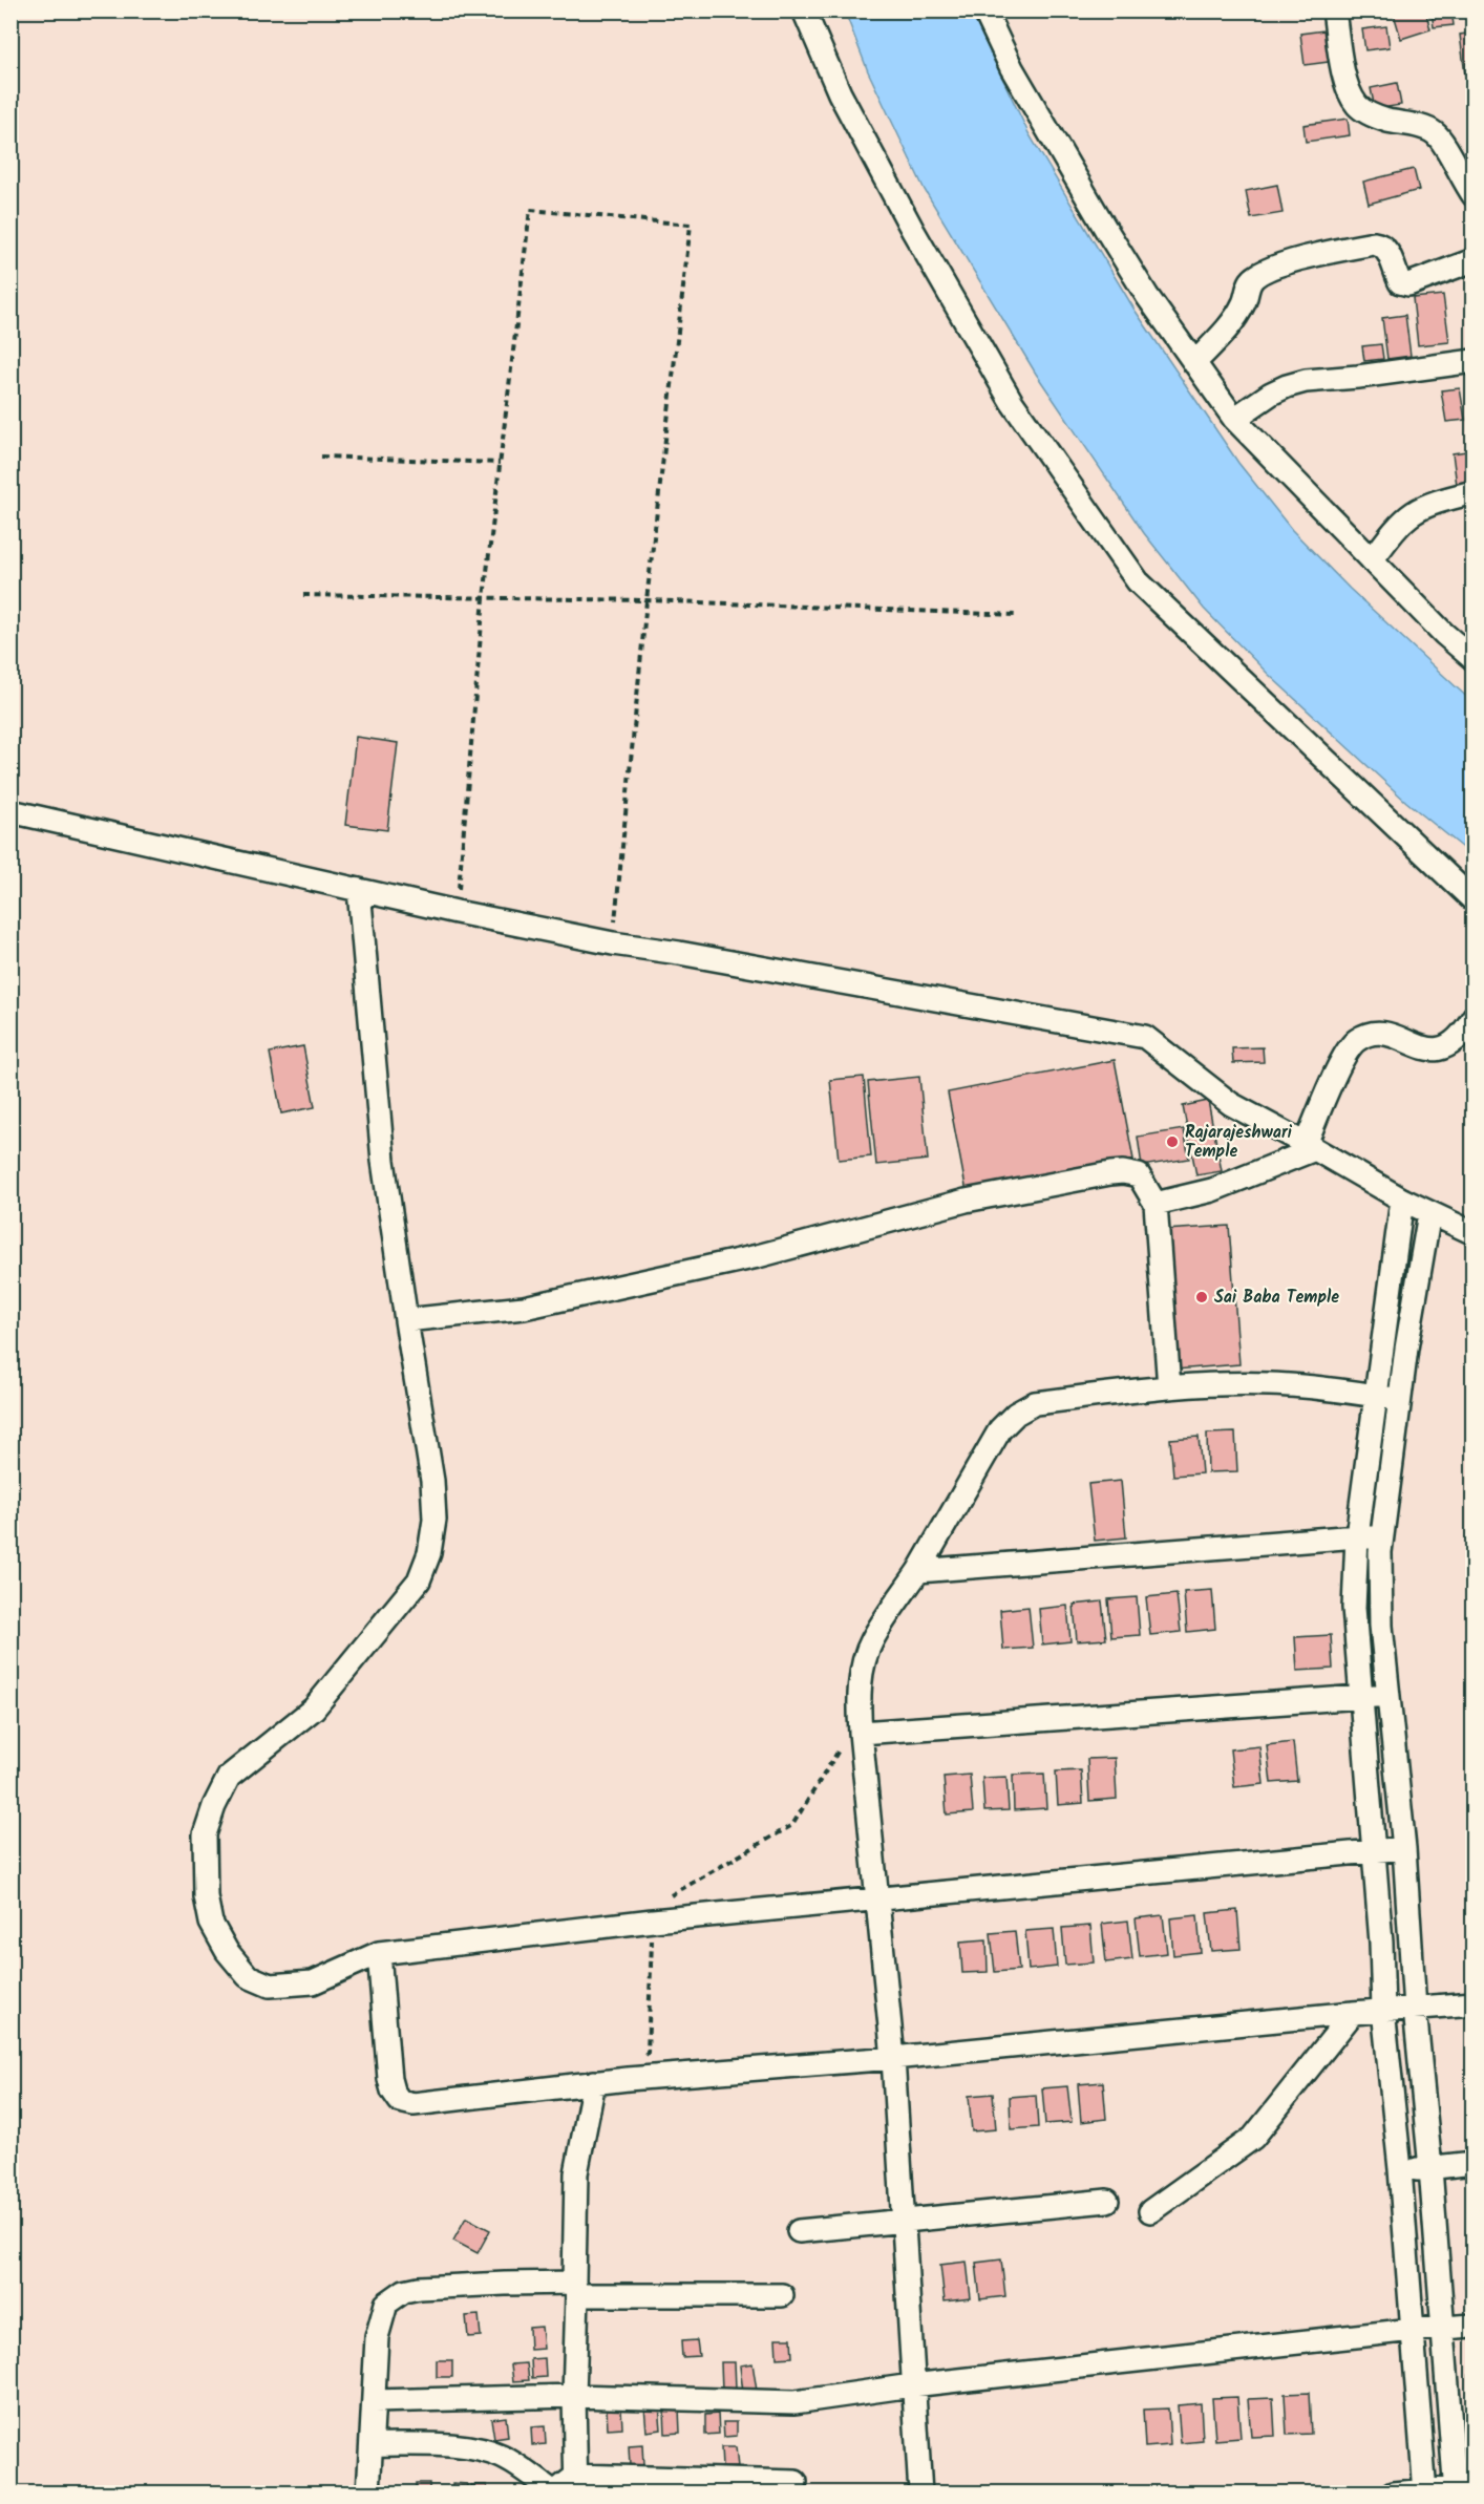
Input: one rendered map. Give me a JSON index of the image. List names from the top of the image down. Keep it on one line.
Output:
{"places":["Rajarajeshwari Temple","Sai Baba Temple"]}
